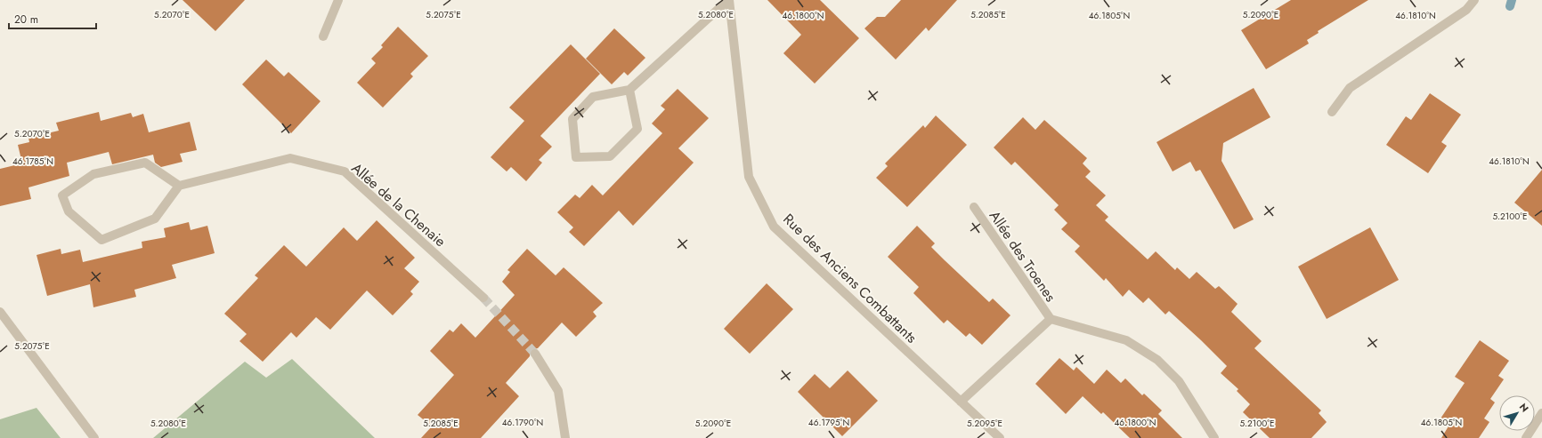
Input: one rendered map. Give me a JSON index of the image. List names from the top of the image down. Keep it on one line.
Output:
{"streets":{"street":["Allée de la Chenaie","Allée des Troenes","Rue des Anciens Combattants"]},"crossings":[["Allée des Troenes","Rue des Anciens Combattants"]],"scale_bar":"20 m","north":"top right","coordinates":["5.2070°E","5.2075°E","5.2080°E","5.2085°E","5.2090°E","46.1800°N","46.1805°N","46.1810°N","46.1785°N","5.2100°E","46.1790°N","46.1795°N","5.2095°E"]}
